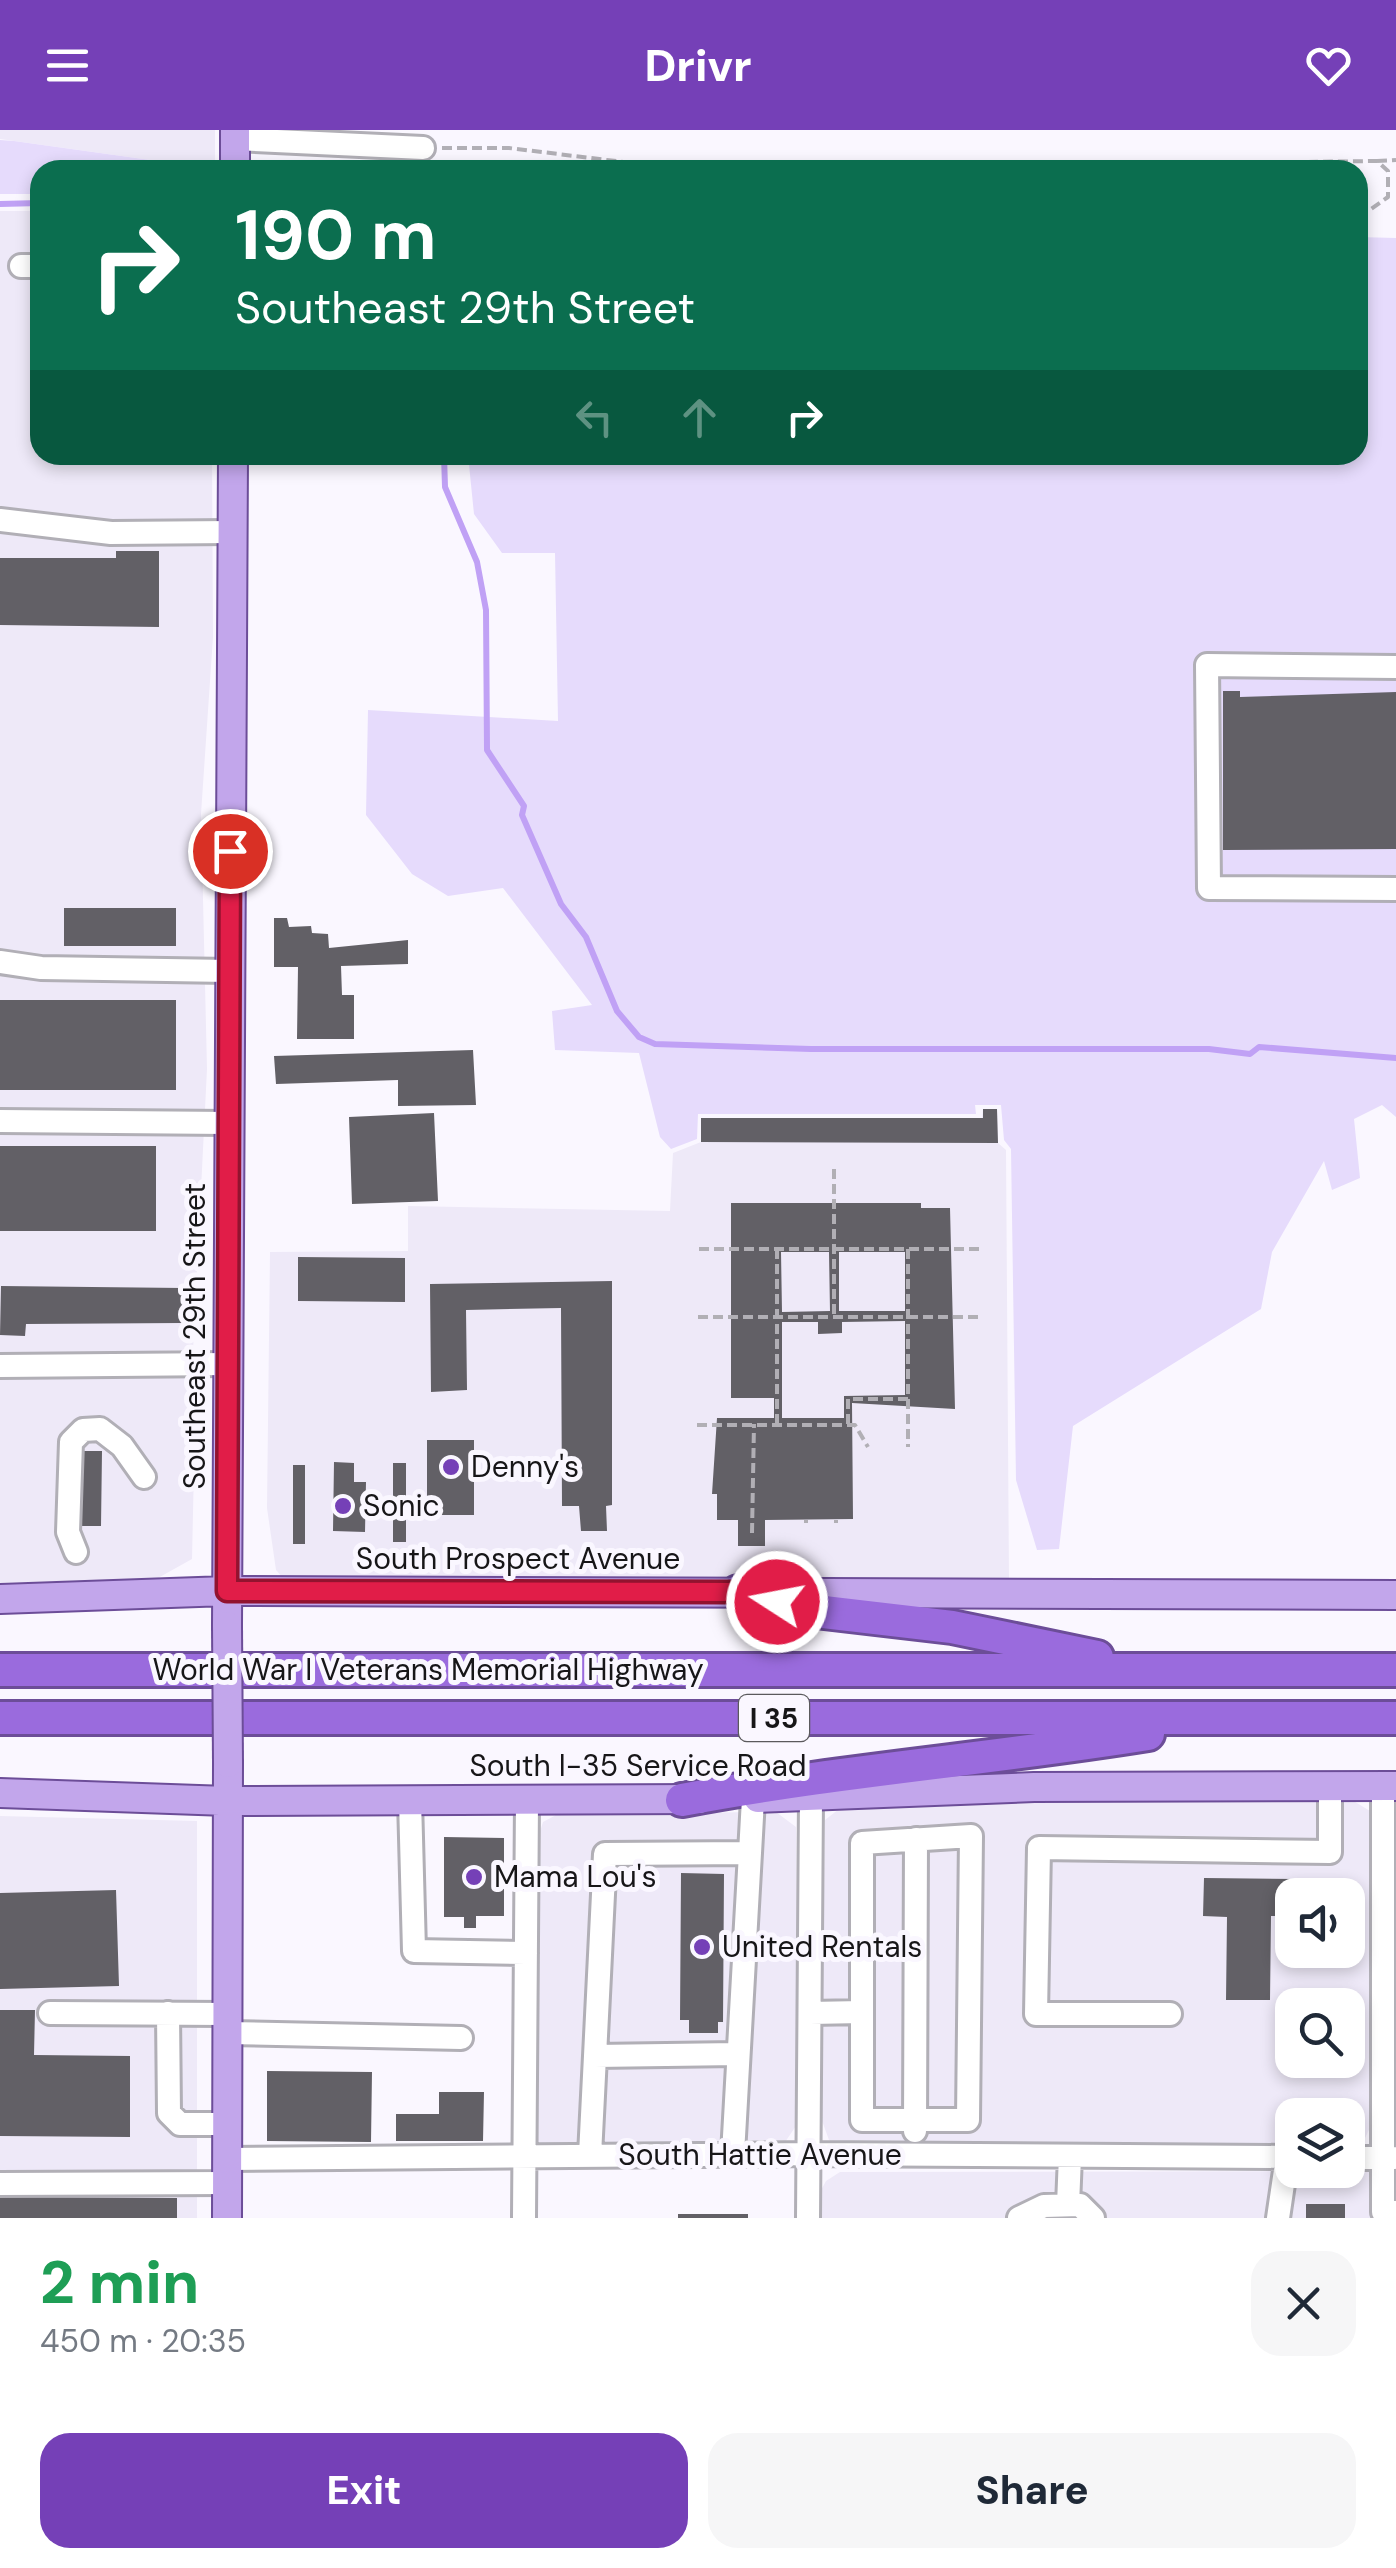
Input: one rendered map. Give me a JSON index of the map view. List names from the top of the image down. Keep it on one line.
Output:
{"streets":{"highway":["World War I Veterans Memorial Highway","I 35"],"main road":["Southeast 29th Street","South Prospect Avenue","South I-35 Service Road"],"street":["South Hattie Avenue"]},"crossings":[["Southeast 29th Street","South Prospect Avenue"],["Southeast 29th Street","South I-35 Service Road"],["Southeast 29th Street","South Hattie Avenue"]],"places":["Denny's","Sonic","Mama Lou's","United Rentals"],"page":{"header":"Drivr","turn":["190 m","Southeast 29th Street"],"heading":["2 min","450 m · 20:35"],"buttons":["Exit","Share"]}}
